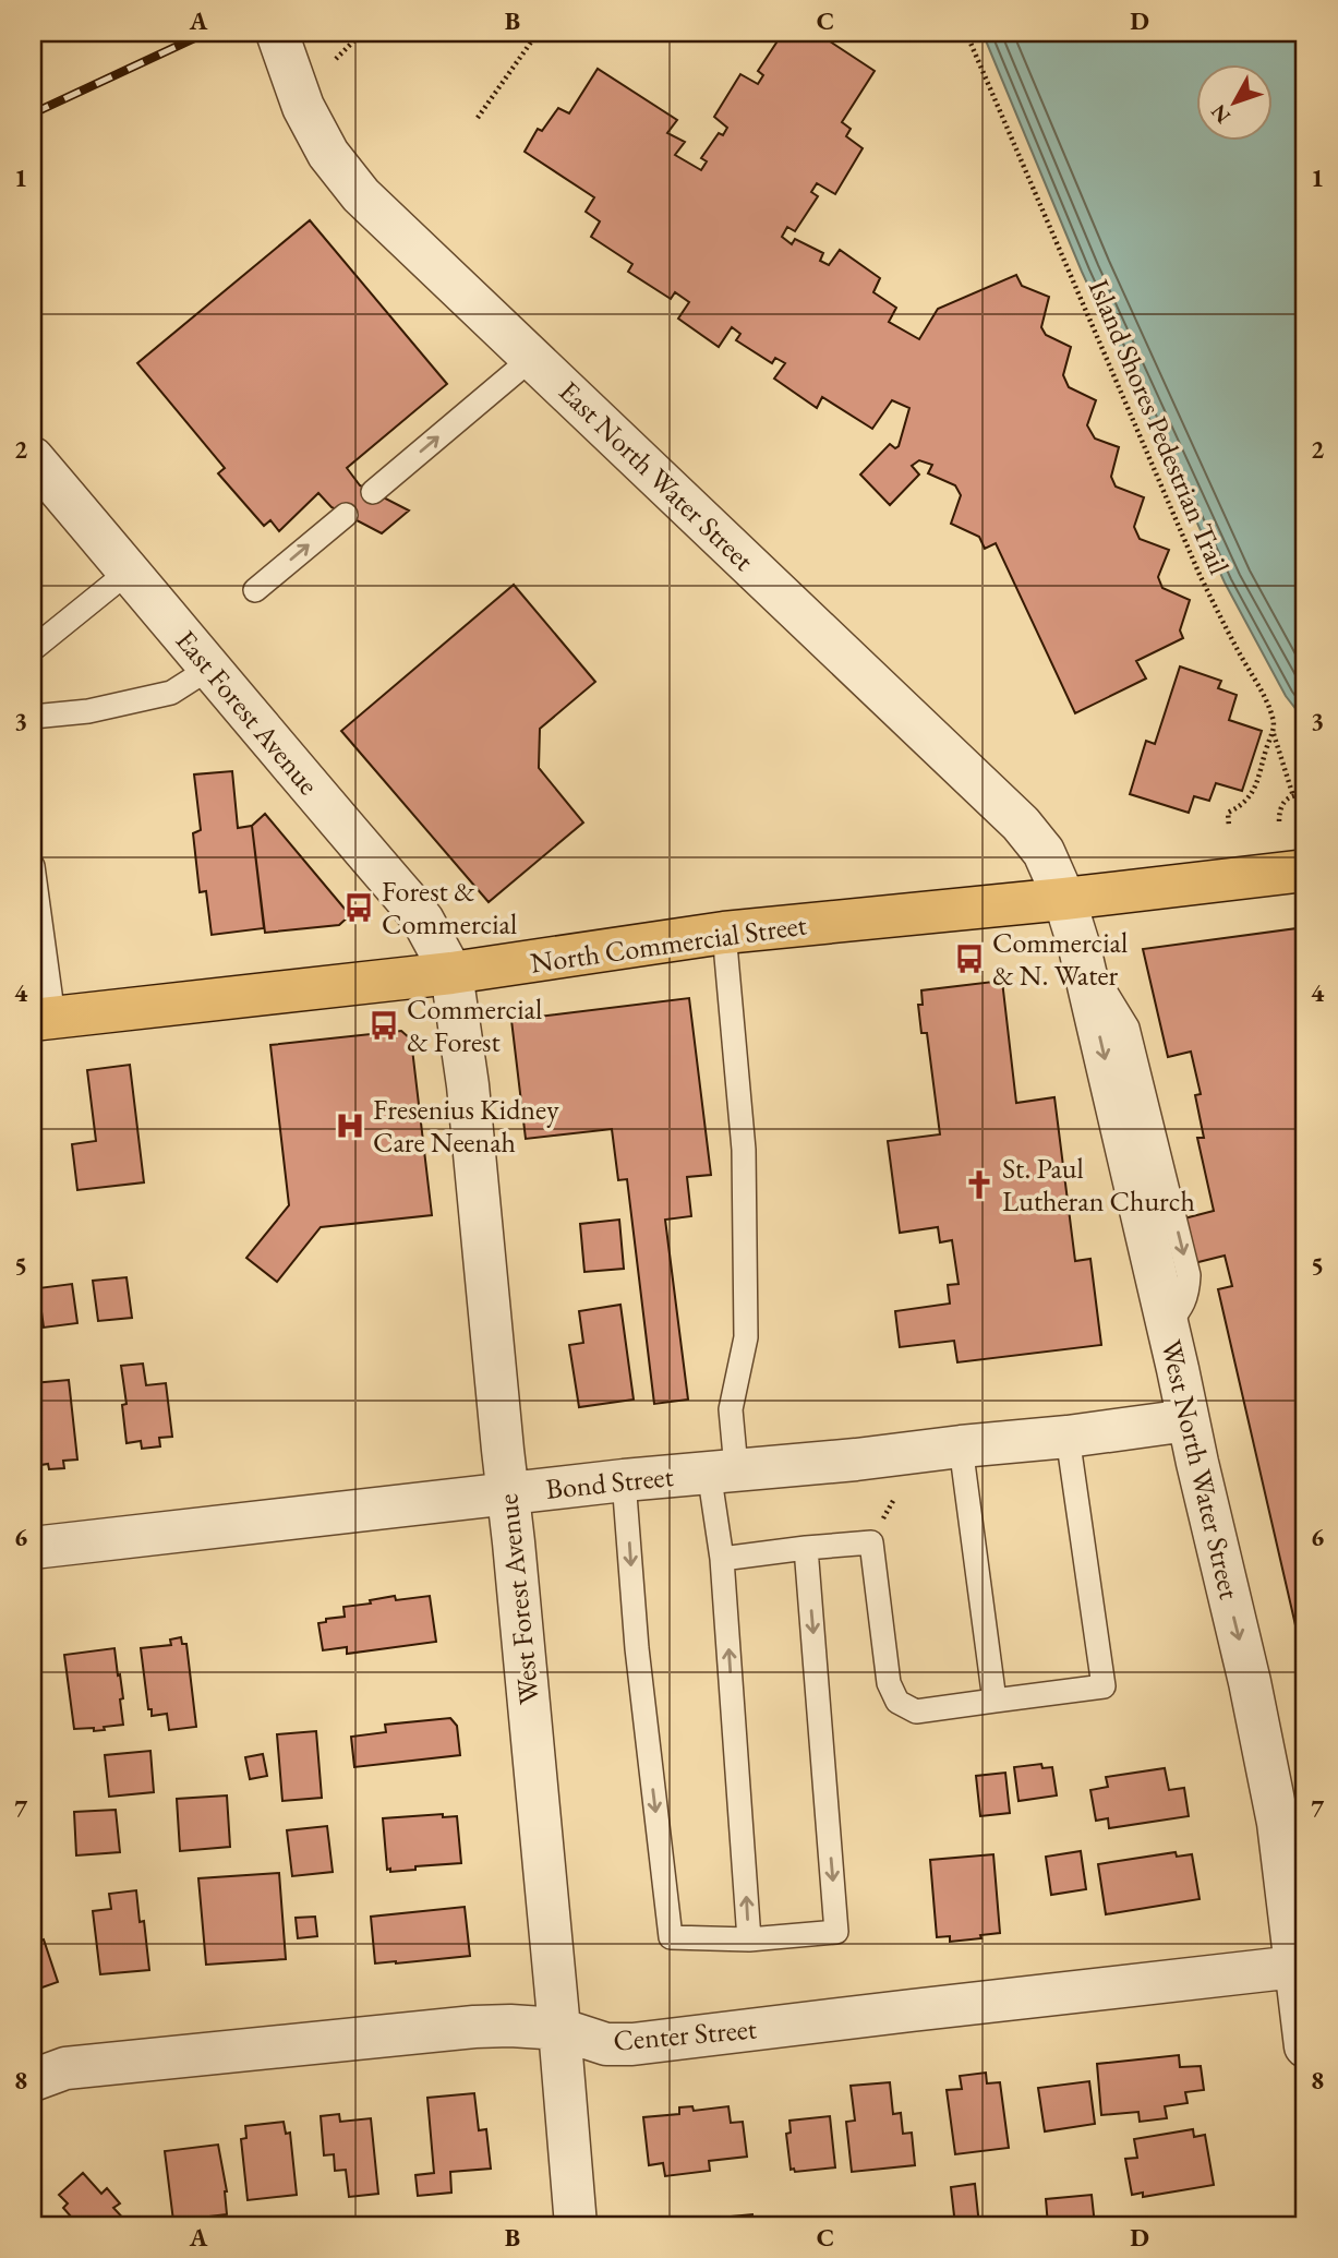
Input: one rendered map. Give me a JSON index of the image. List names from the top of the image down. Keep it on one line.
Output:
{"streets":{"main road":["North Commercial Street"],"street":["East North Water Street","East Forest Avenue","West North Water Street","Bond Street","West Forest Avenue","Center Street"],"path":["Island Shores Pedestrian Trail"]},"crossings":[["East North Water Street","North Commercial Street"],["East North Water Street","West North Water Street"],["East Forest Avenue","North Commercial Street"],["East Forest Avenue","West Forest Avenue"],["North Commercial Street","West North Water Street"],["North Commercial Street","West Forest Avenue"],["West North Water Street","Bond Street"],["West North Water Street","Center Street"],["Bond Street","West Forest Avenue"],["West Forest Avenue","Center Street"]],"one_way":["West North Water Street"],"places":{"bus stop":["Forest & Commercial","Commercial & N. Water","Commercial & Forest"],"hospital":["Fresenius Kidney Care Neenah"],"church":["St. Paul Lutheran Church"]},"north":"bottom left","grid":{"columns":["A","B","C","D"],"rows":["1","2","3","4","5","6","7","8"]}}
